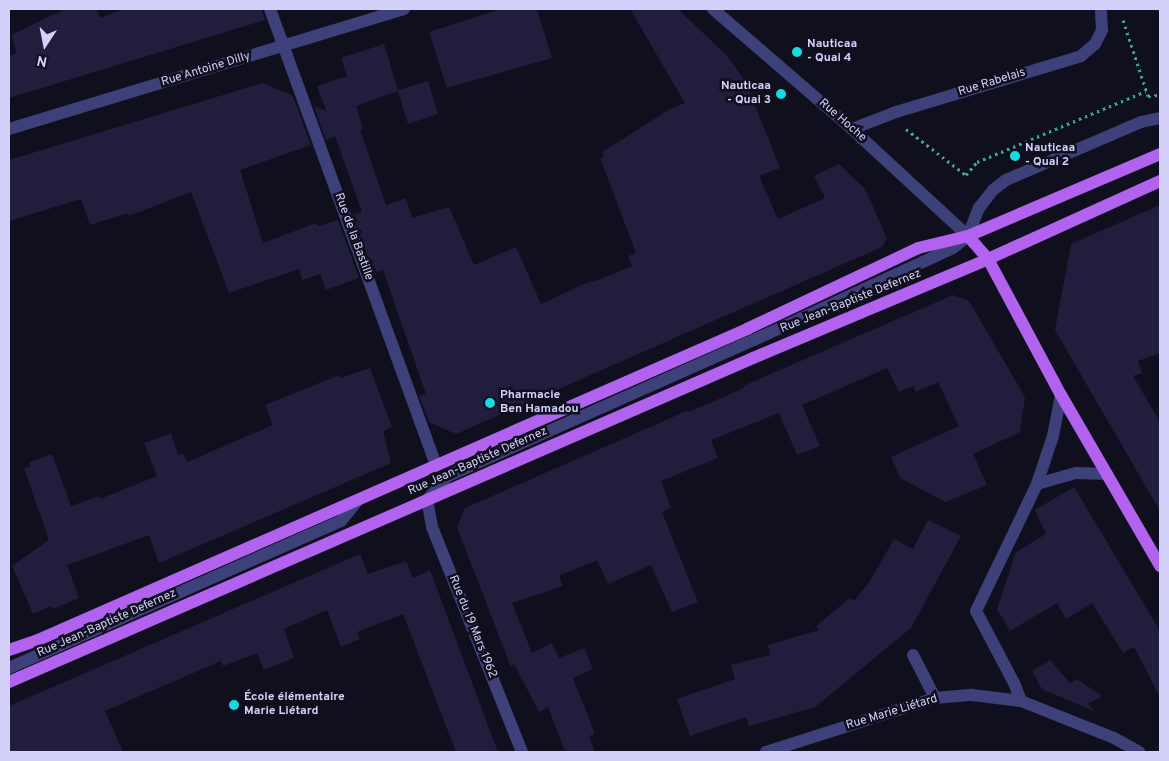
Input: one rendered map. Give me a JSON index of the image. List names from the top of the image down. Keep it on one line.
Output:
{"streets":{"main road":["Rue Jean-Baptiste Defernez"],"street":["Rue Antoine Dilly","Rue Rabelais","Rue Hoche","Rue de la Bastille","Rue du 19 Mars 1962","Rue Marie Liétard"]},"crossings":[["Rue Antoine Dilly","Rue de la Bastille"],["Rue Rabelais","Rue Hoche"],["Rue Hoche","Rue Jean-Baptiste Defernez"],["Rue de la Bastille","Rue Jean-Baptiste Defernez"],["Rue Jean-Baptiste Defernez","Rue du 19 Mars 1962"]],"places":["Nauticaa - Quai 4","Nauticaa - Quai 3","Nauticaa - Quai 2","Pharmacie Ben Hamadou","École élémentaire Marie Liétard"],"north":"bottom"}
